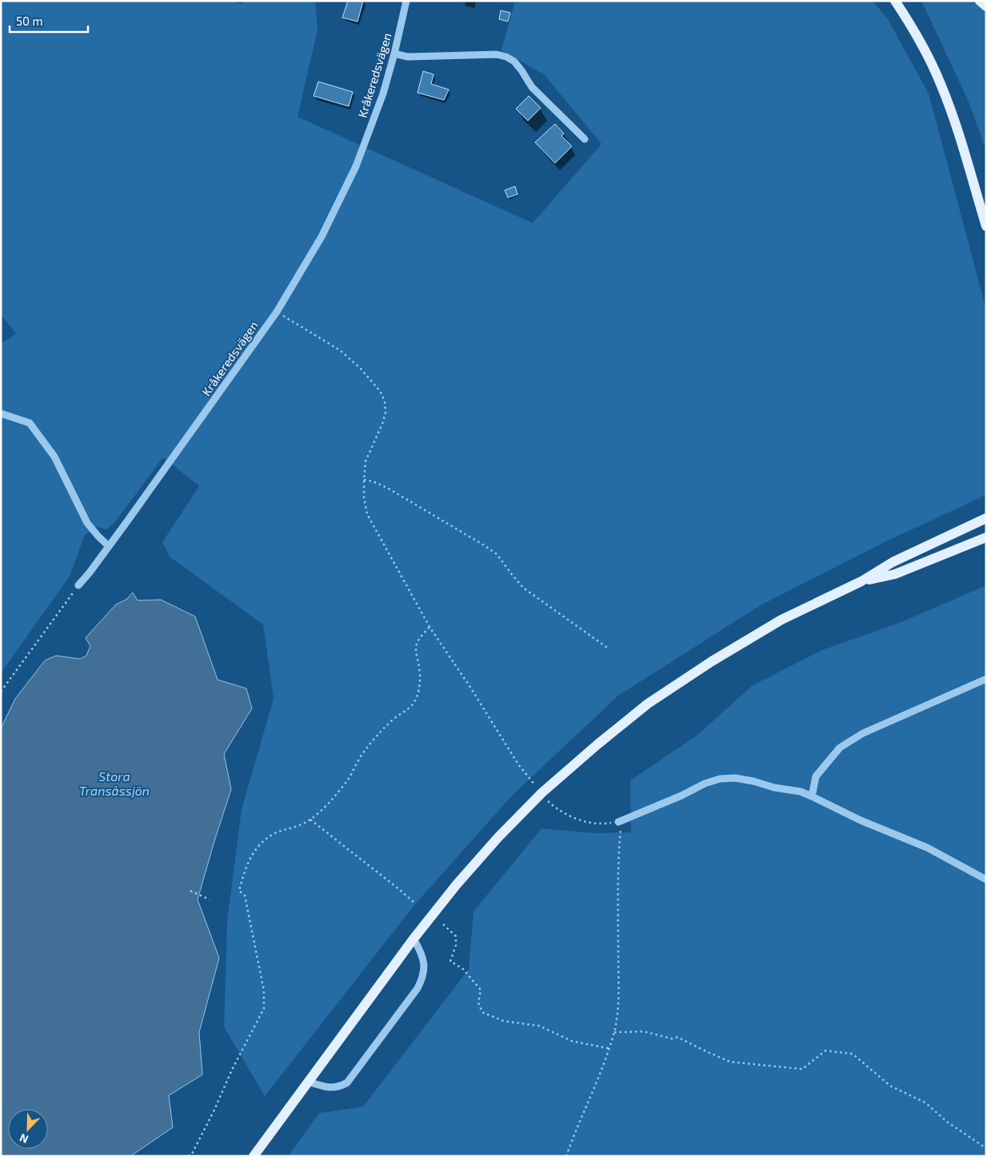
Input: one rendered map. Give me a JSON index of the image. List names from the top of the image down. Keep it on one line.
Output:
{"streets":{"street":["Kråkeredsvägen"]},"water":["Stora Transåssjön"],"scale_bar":"50 m","north":"bottom left"}
